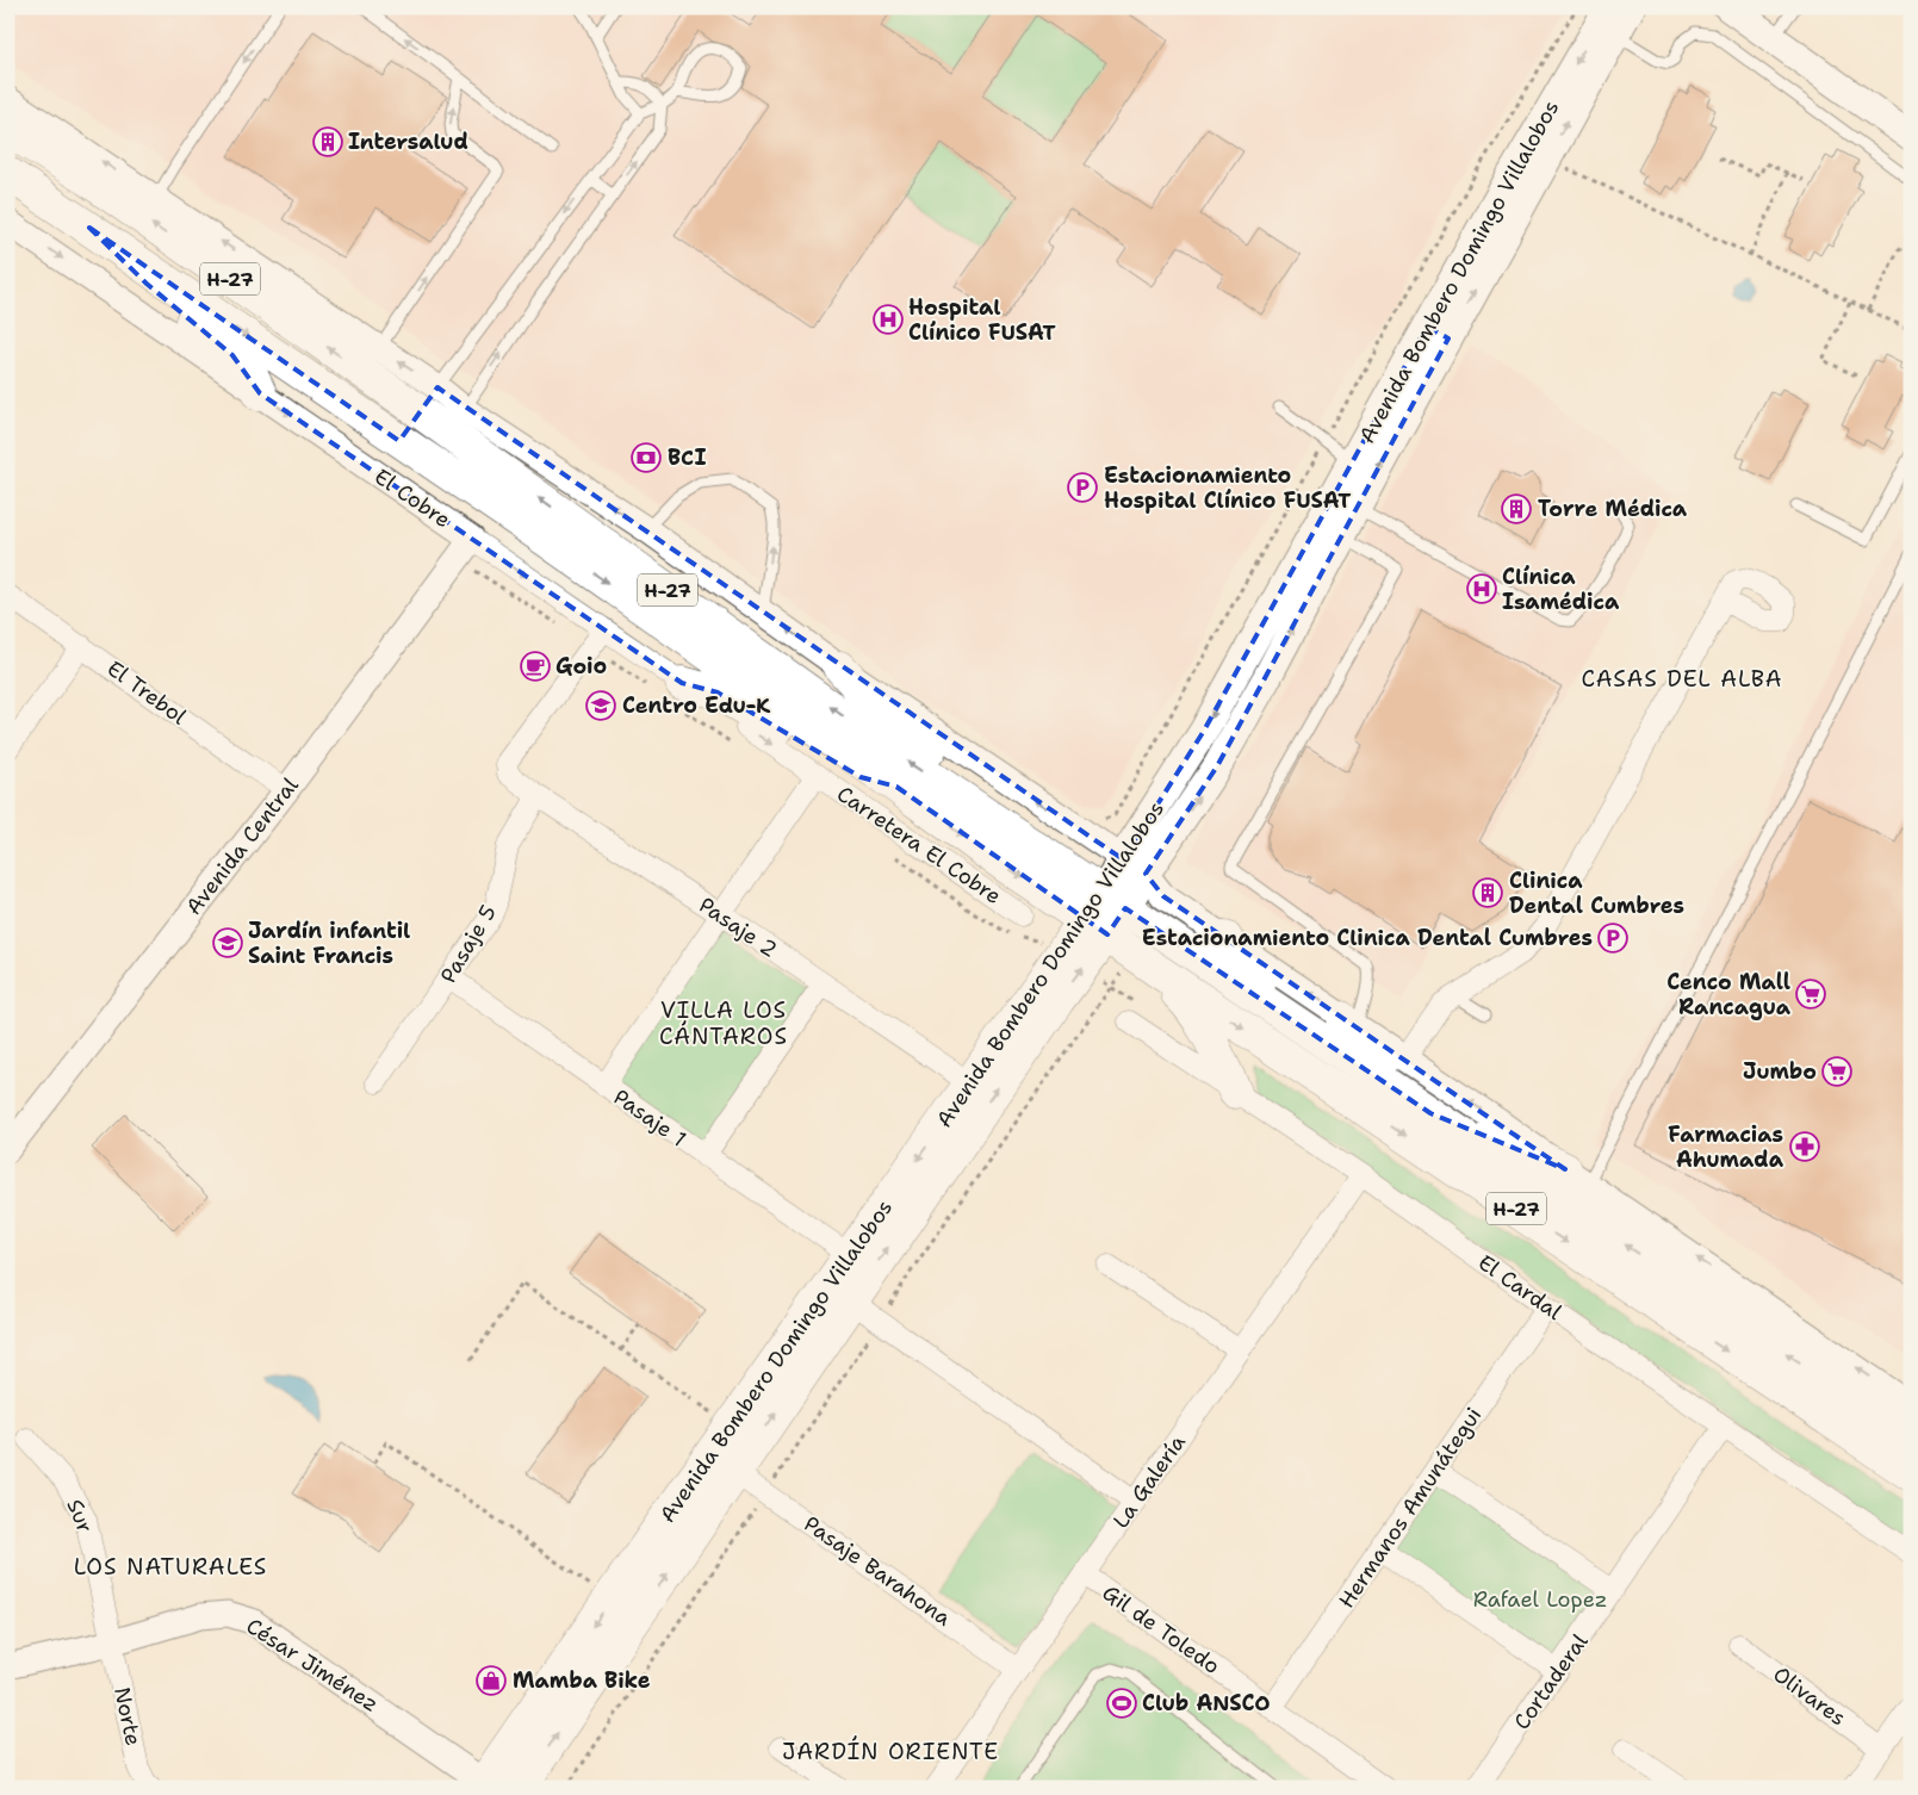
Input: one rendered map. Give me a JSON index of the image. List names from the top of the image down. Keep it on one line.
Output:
{"streets":{"main road":["Avenida Bombero Domingo Villalobos","H-27"],"street":["El Cobre","El Trebol","Carretera El Cobre","Avenida Central","Pasaje 2","Pasaje 5","Pasaje 1","El Cardal","La Galería","Hermanos Amunátegui","Sur","Pasaje Barahona","Gil de Toledo","César Jiménez","Cortaderal","Olivares","Norte"]},"crossings":[["Avenida Bombero Domingo Villalobos","H-27"],["Avenida Bombero Domingo Villalobos","Pasaje 2"],["Avenida Bombero Domingo Villalobos","Pasaje 1"],["Avenida Bombero Domingo Villalobos","Pasaje Barahona"],["Avenida Bombero Domingo Villalobos","César Jiménez"],["El Cobre","Carretera El Cobre"],["El Cobre","Avenida Central"],["El Cobre","Pasaje 2"],["El Trebol","Avenida Central"],["Pasaje 2","Pasaje 5"],["Pasaje 5","Pasaje 1"],["El Cardal","La Galería"],["El Cardal","Hermanos Amunátegui"],["El Cardal","Cortaderal"],["La Galería","Pasaje Barahona"],["La Galería","Gil de Toledo"],["Hermanos Amunátegui","Gil de Toledo"],["Sur","César Jiménez"],["Sur","Norte"],["César Jiménez","Norte"]],"districts":["CASAS DEL ALBA","VILLA LOS CÁNTAROS","LOS NATURALES","JARDÍN ORIENTE"],"parks":["Rafael Lopez"],"places":{"building":["Intersalud","Torre Médica","Clinica Dental Cumbres"],"hospital":["Hospital Clínico FUSAT","Clínica Isamédica"],"bank":["BCI"],"parking":["Estacionamiento Hospital Clínico FUSAT","Estacionamiento Clinica Dental Cumbres"],"cafe":["Goio"],"school or university":["Centro Edu-K","Jardín infantil Saint Francis"],"supermarket":["Cenco Mall Rancagua","Jumbo"],"pharmacy":["Farmacias Ahumada"],"shop":["Mamba Bike"],"sports":["Club ANSCO"]}}
